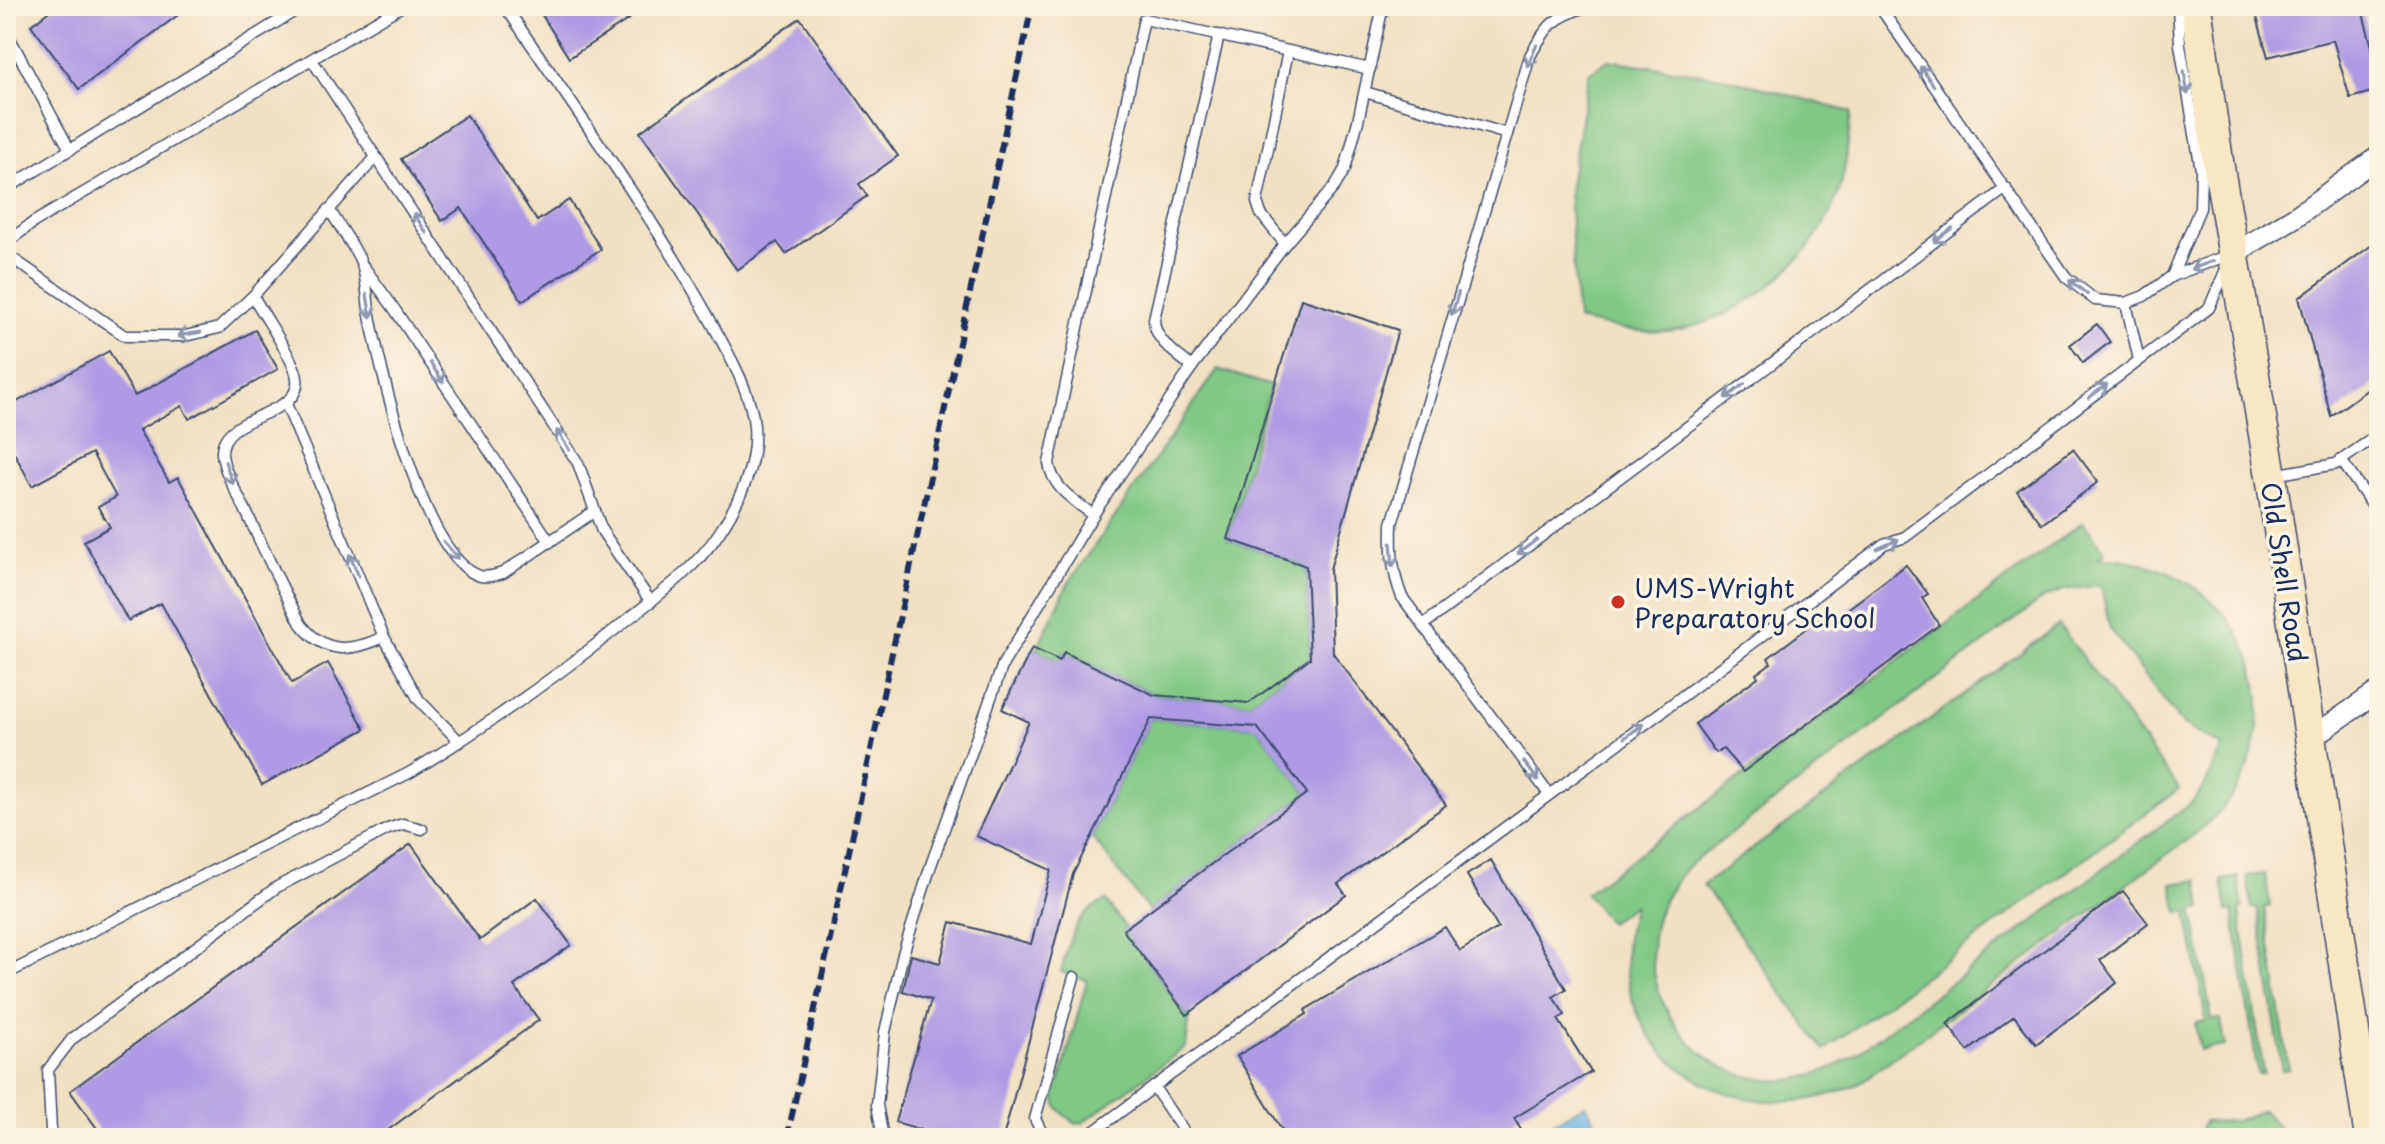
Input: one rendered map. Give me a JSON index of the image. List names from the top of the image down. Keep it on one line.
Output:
{"streets":{"street":["Old Shell Road"]},"places":["UMS-Wright Preparatory School"]}
